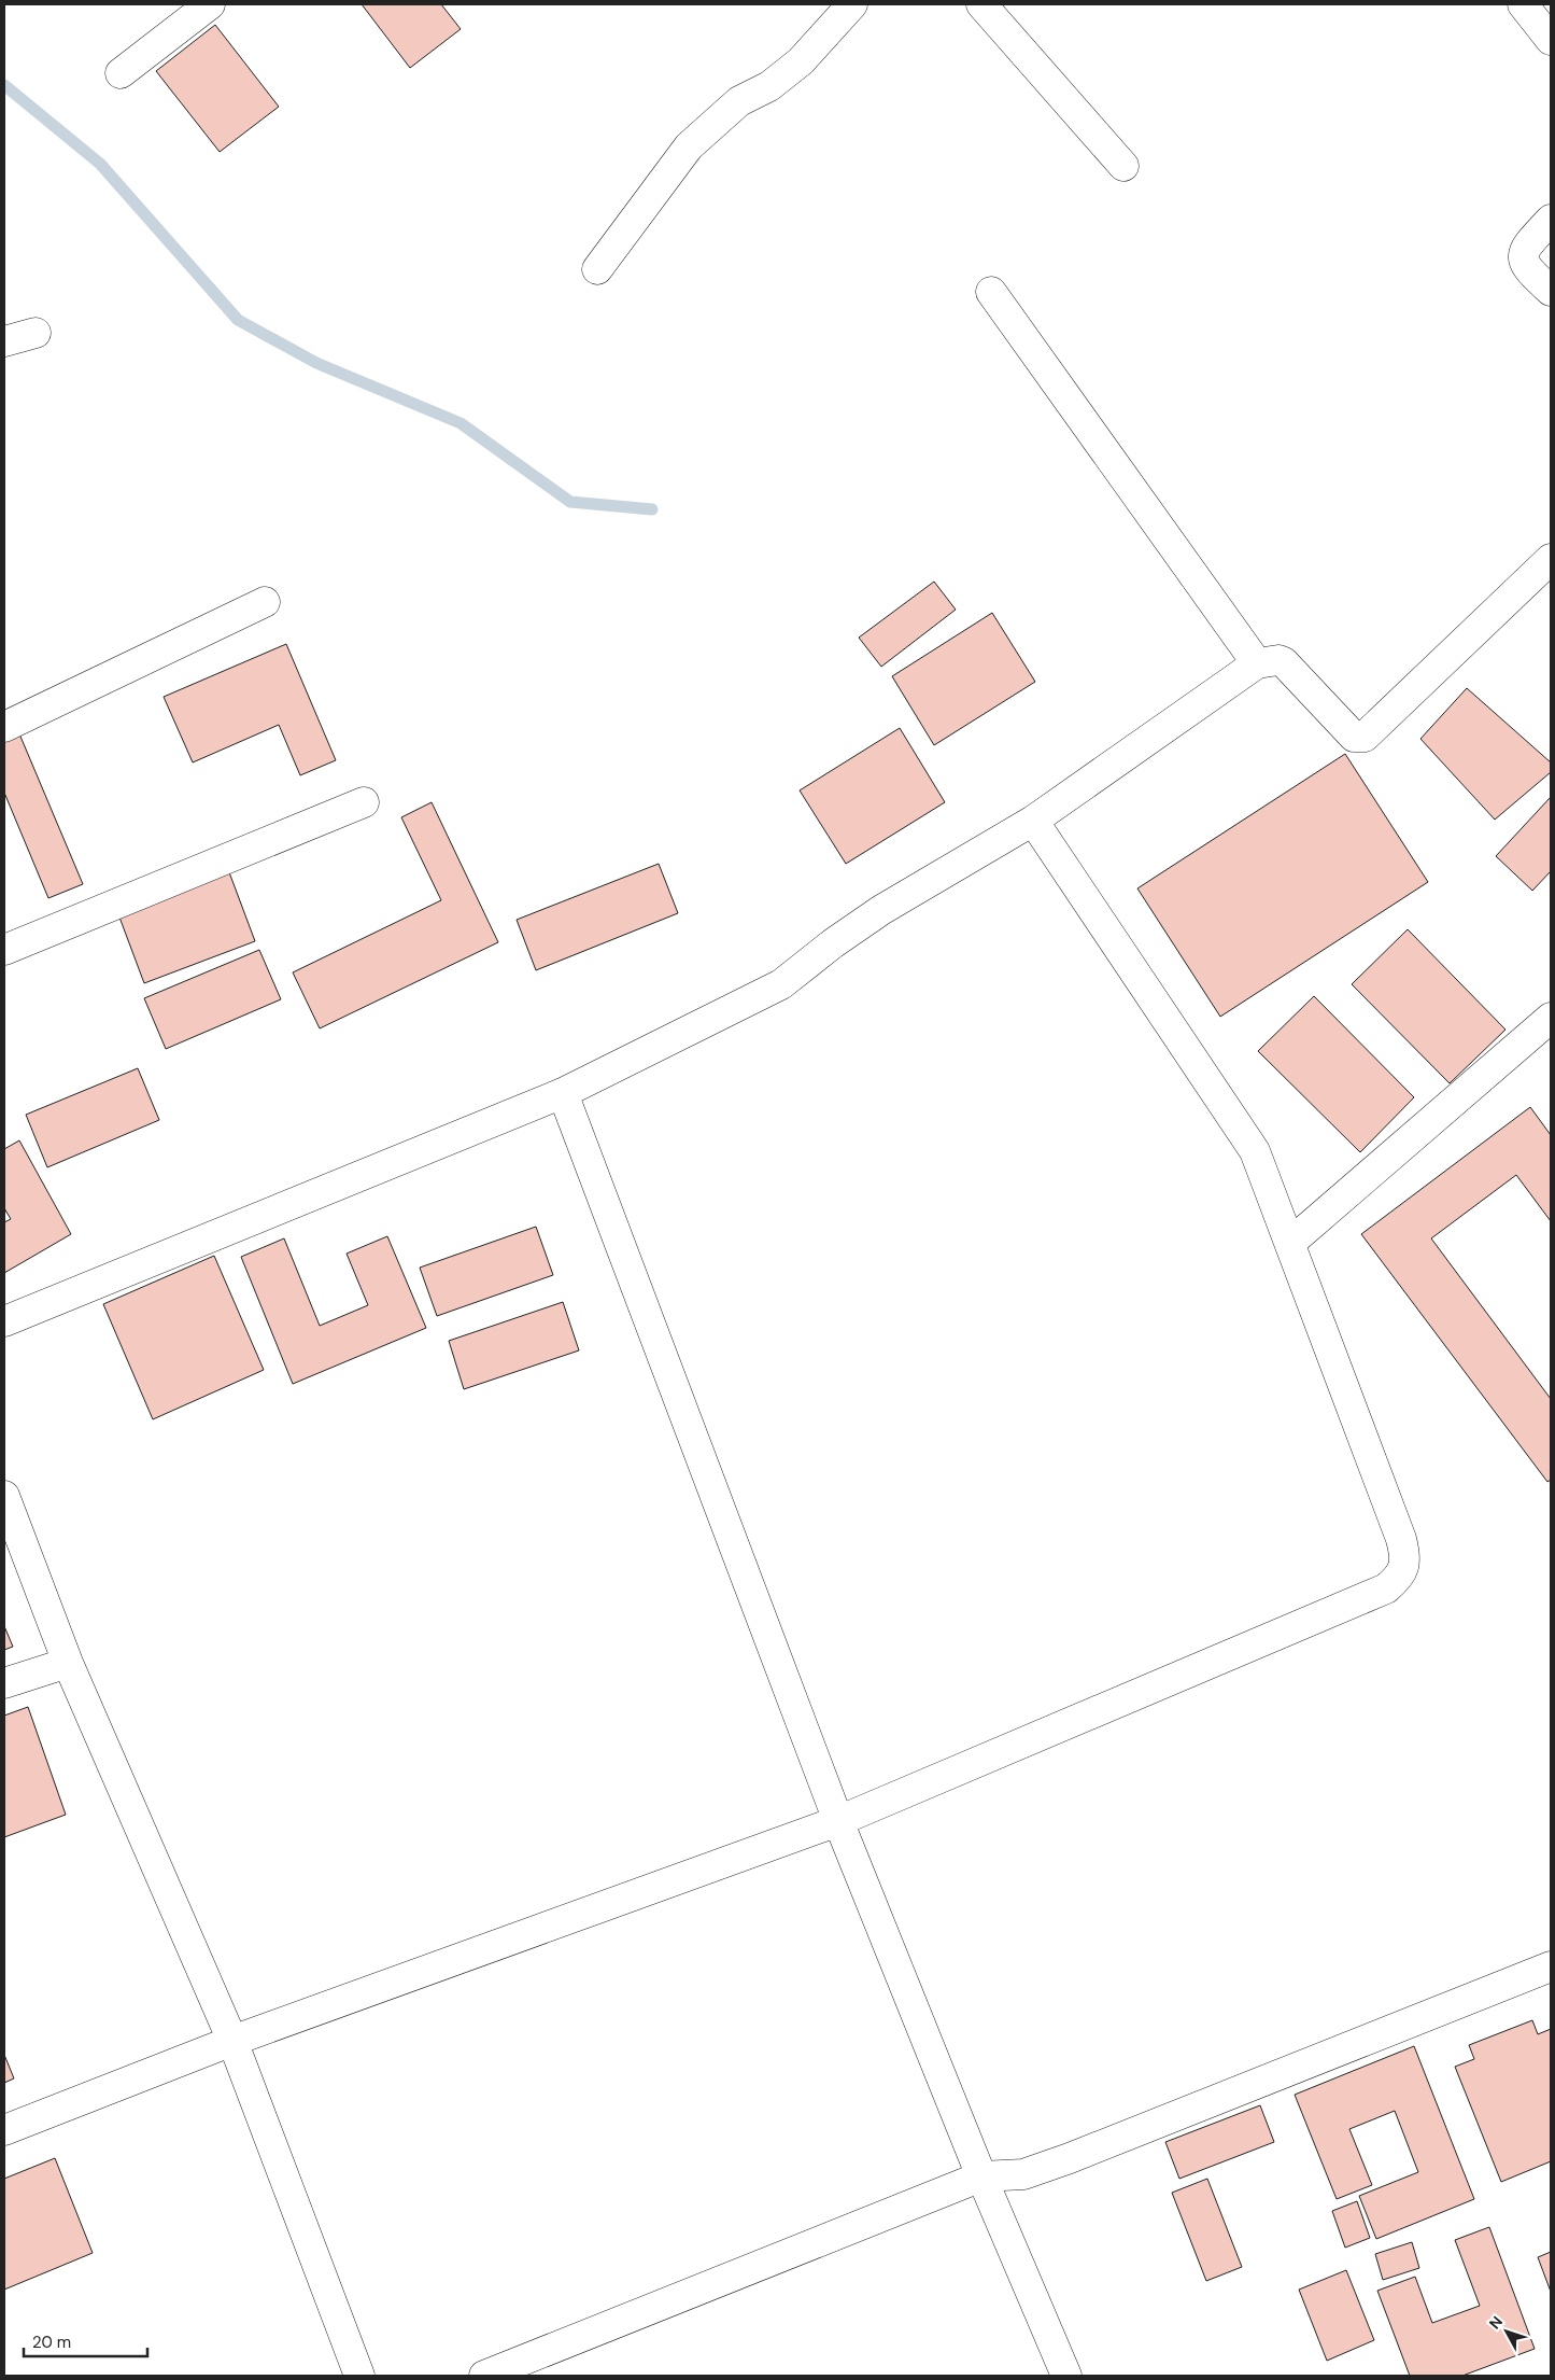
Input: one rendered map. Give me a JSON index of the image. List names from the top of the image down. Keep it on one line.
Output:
{"scale_bar":"20 m","north":"top left"}
